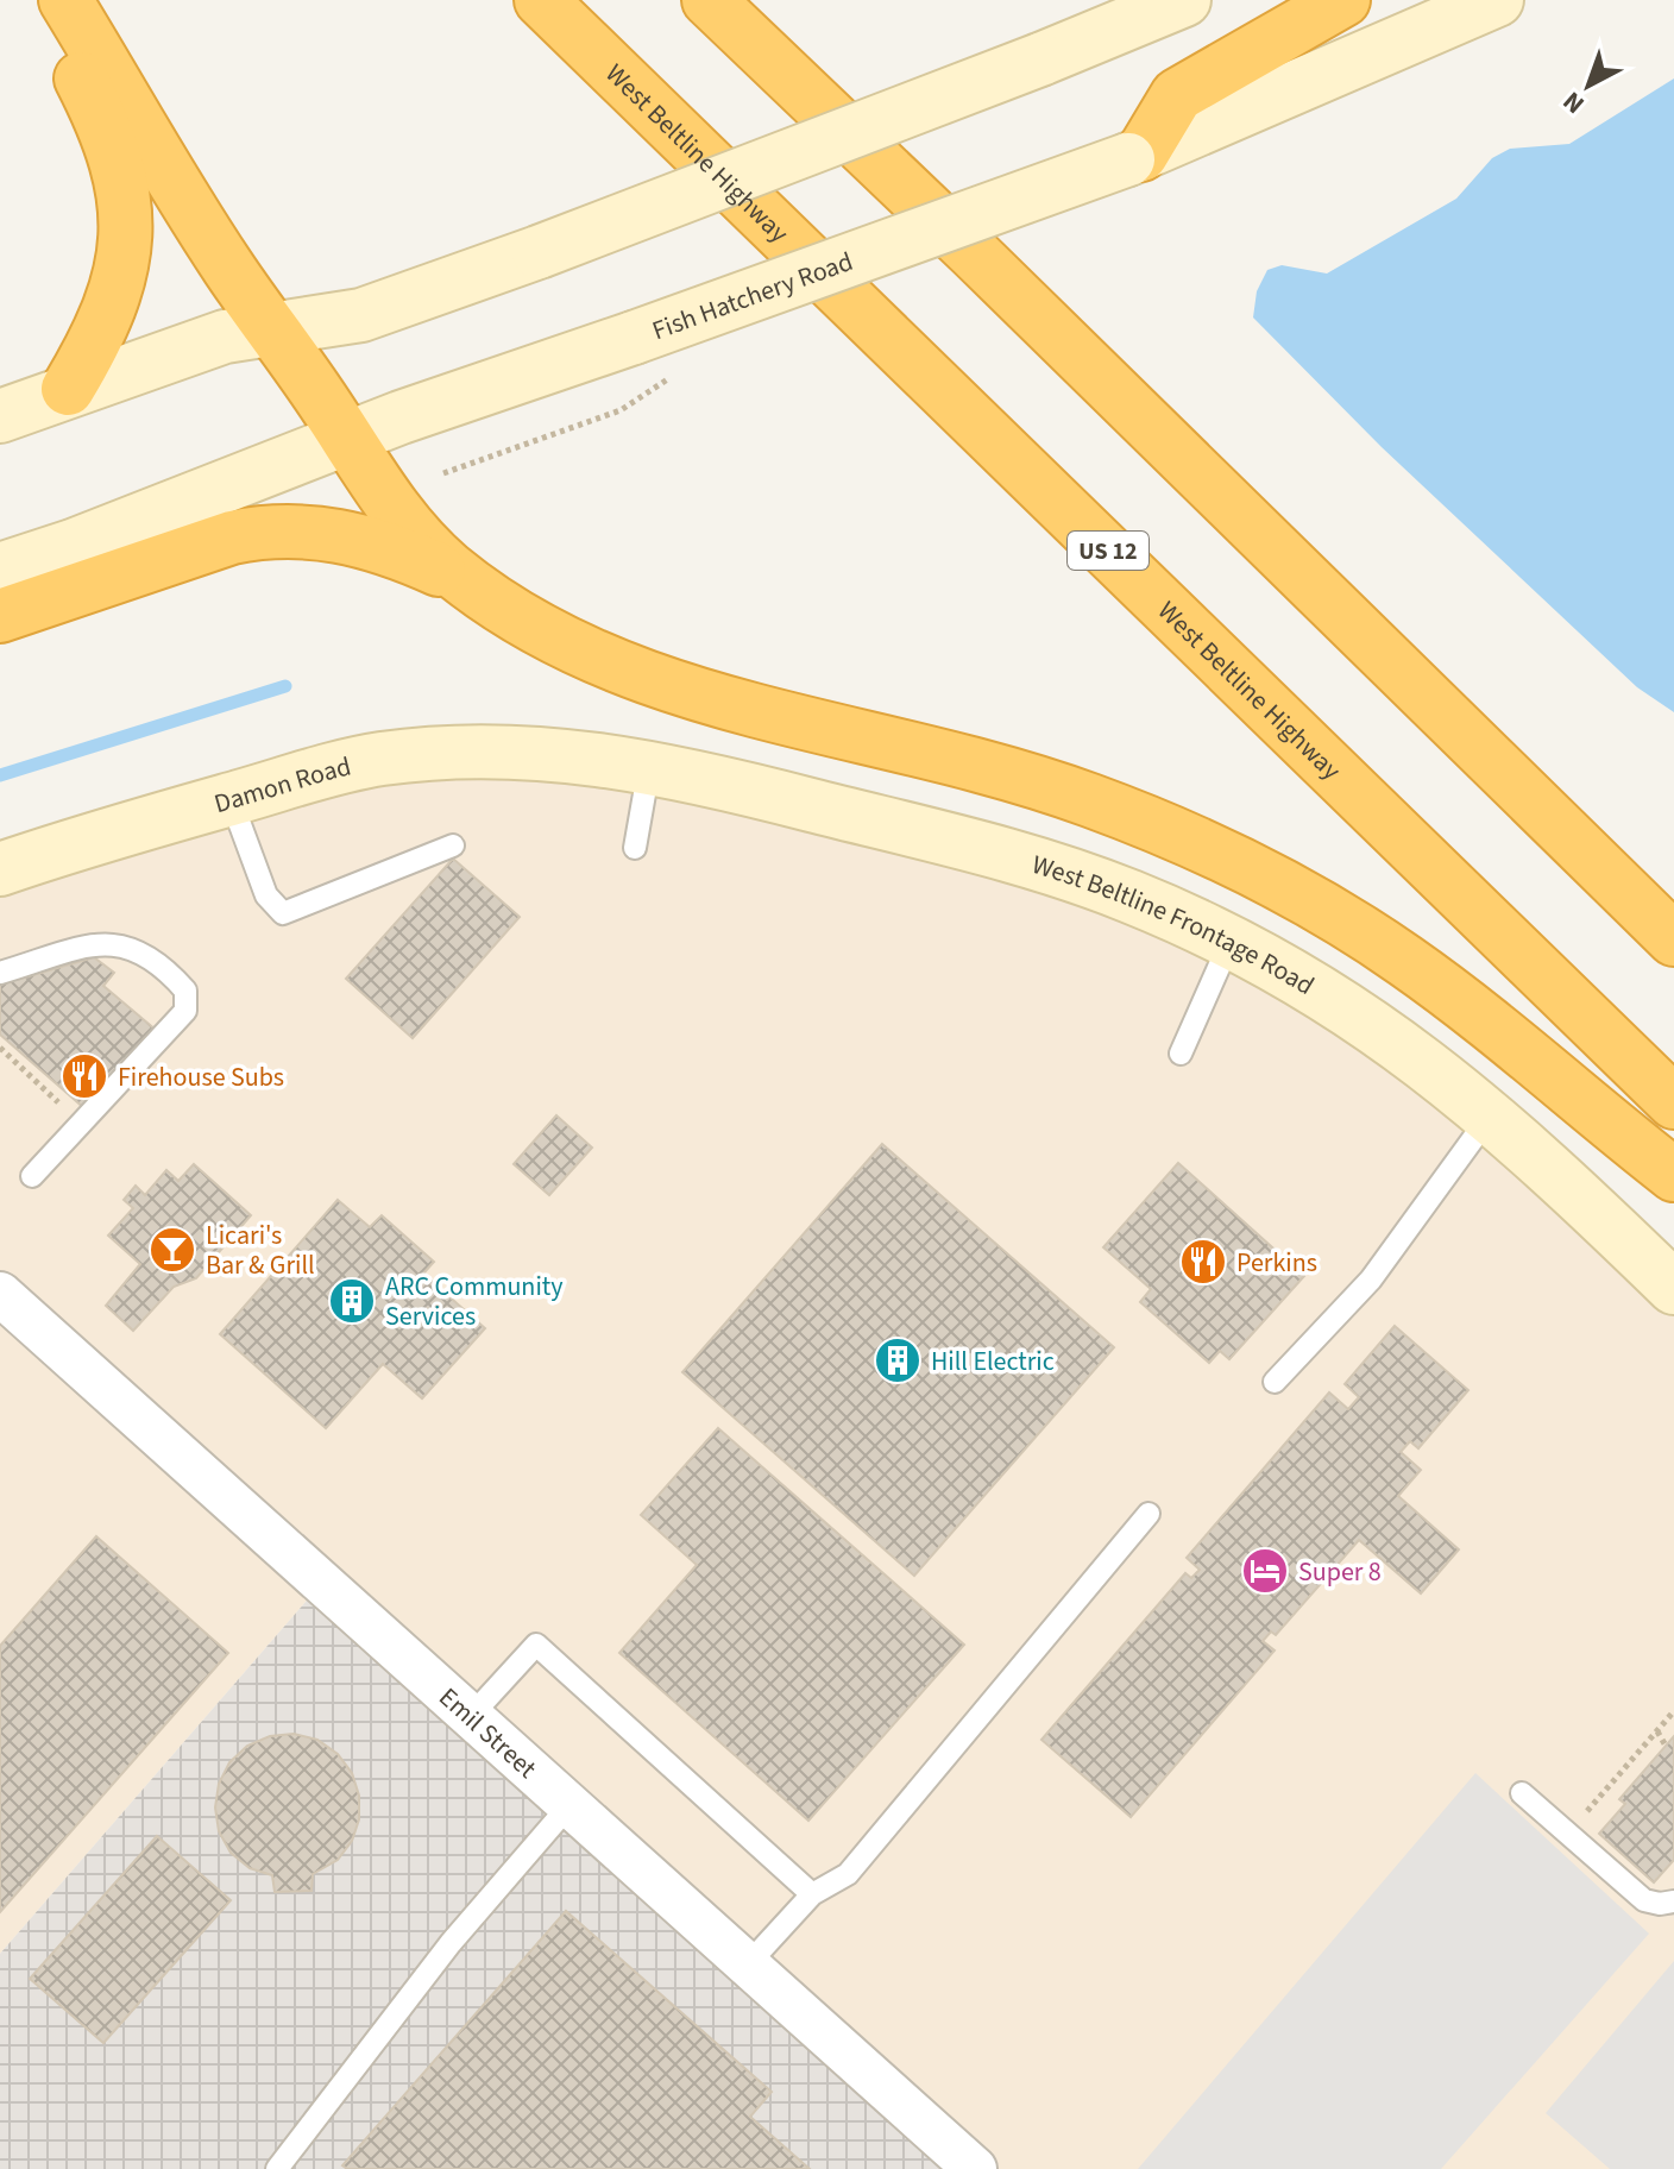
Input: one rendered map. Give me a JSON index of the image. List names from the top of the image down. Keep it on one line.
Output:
{"streets":{"highway":["West Beltline Highway","US 12"],"main road":["Fish Hatchery Road","Damon Road","West Beltline Frontage Road"],"street":["Emil Street"]},"crossings":[["Damon Road","West Beltline Frontage Road"]],"places":{"restaurant":["Firehouse Subs","Perkins"],"bar":["Licari's Bar & Grill"],"building":["ARC Community Services","Hill Electric"],"hotel":["Super 8"]},"north":"bottom left"}
